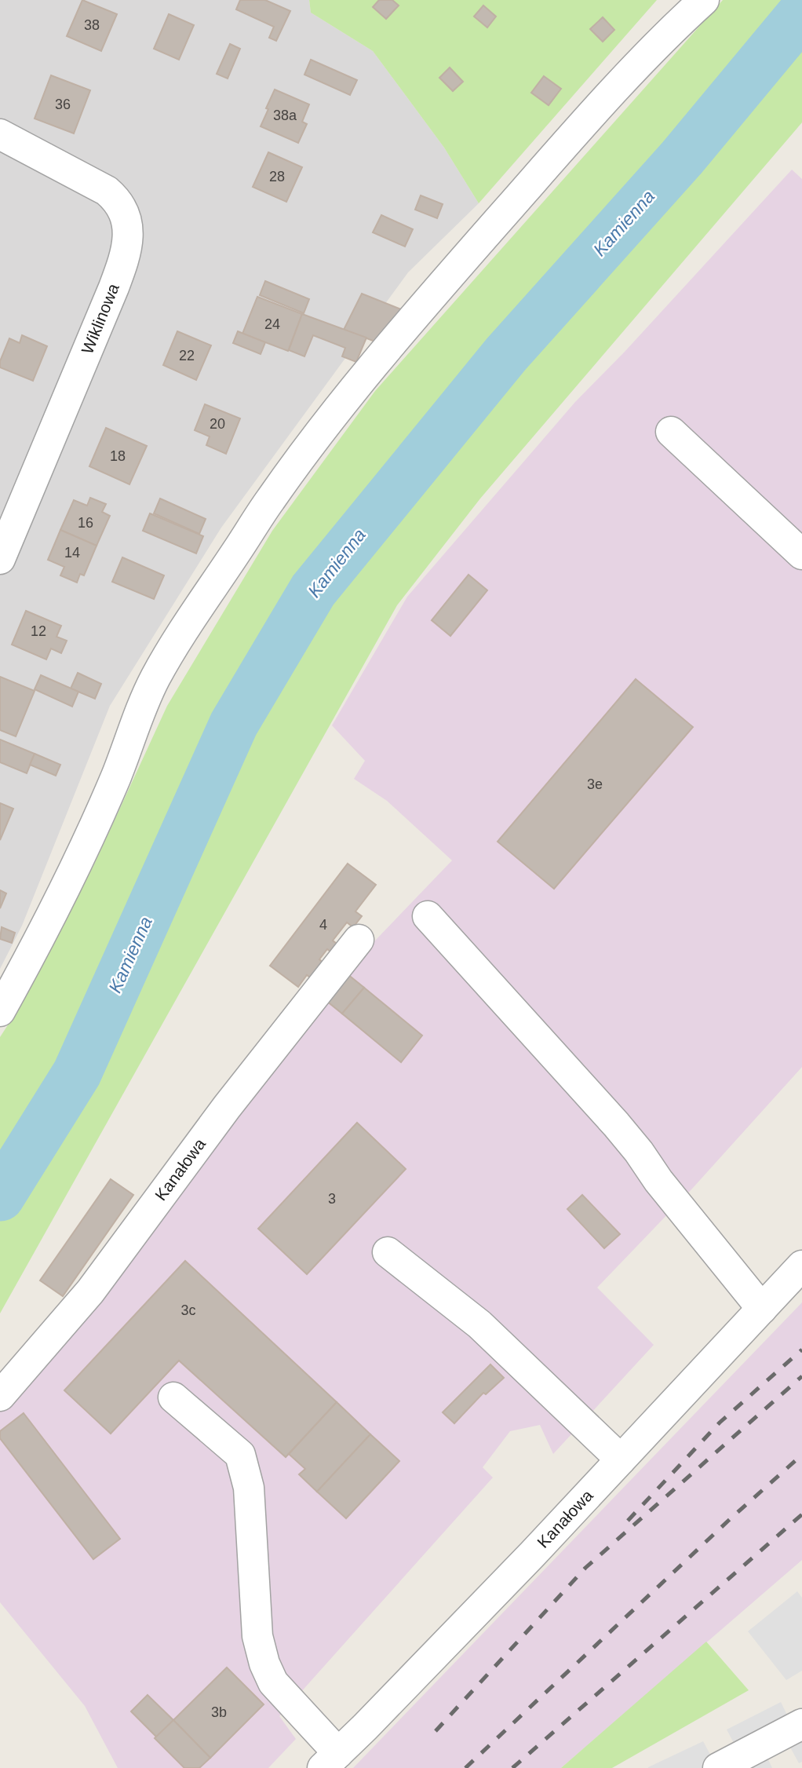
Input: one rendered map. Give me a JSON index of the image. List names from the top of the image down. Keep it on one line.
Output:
{"streets":{"street":["Wiklinowa","Kanałowa"]},"water":["Kamienna"],"house_numbers":["38","36","38a","28","24","22","20","18","16","14","12","3e","4","3","3c","3b"]}
